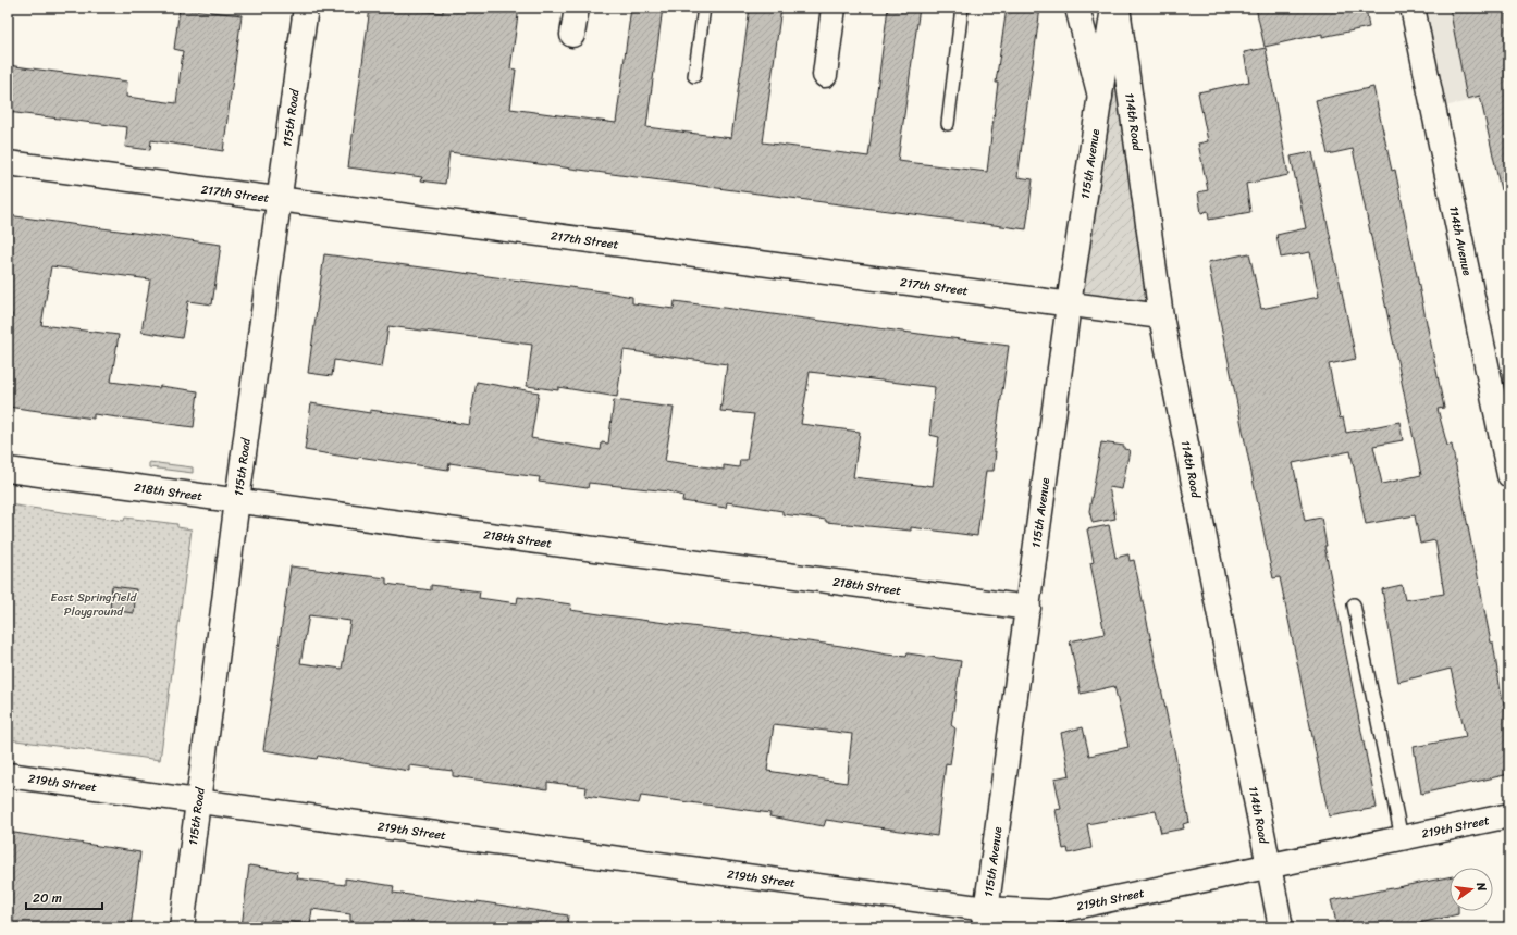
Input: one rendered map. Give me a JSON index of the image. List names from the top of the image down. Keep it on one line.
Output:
{"streets":{"street":["115th Road","114th Road","115th Avenue","217th Street","114th Avenue","218th Street","219th Street"]},"crossings":[["115th Road","217th Street"],["115th Road","218th Street"],["115th Road","219th Street"],["114th Road","217th Street"],["114th Road","219th Street"],["115th Avenue","217th Street"],["115th Avenue","218th Street"],["115th Avenue","219th Street"]],"parks":["East Springfield Playground"],"scale_bar":"20 m","north":"right"}
